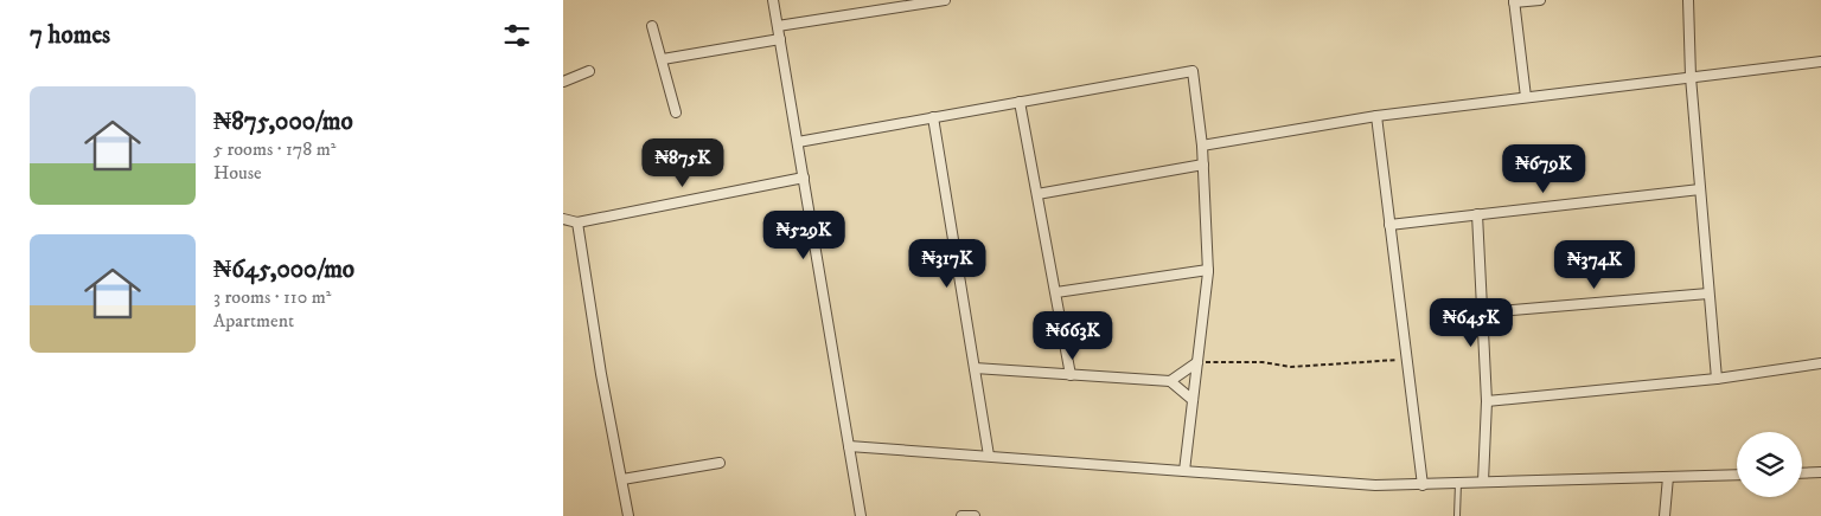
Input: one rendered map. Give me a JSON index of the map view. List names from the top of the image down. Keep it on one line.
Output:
{"page":{"heading":"7 homes","list":[{"name":"₦875,000/mo","note":"5 rooms · 178 m² · House"},{"name":"₦645,000/mo","note":"3 rooms · 110 m² · Apartment"}],"price":["₦875K","₦679K","₦529K","₦317K","₦374K","₦645K","₦663K"]}}
